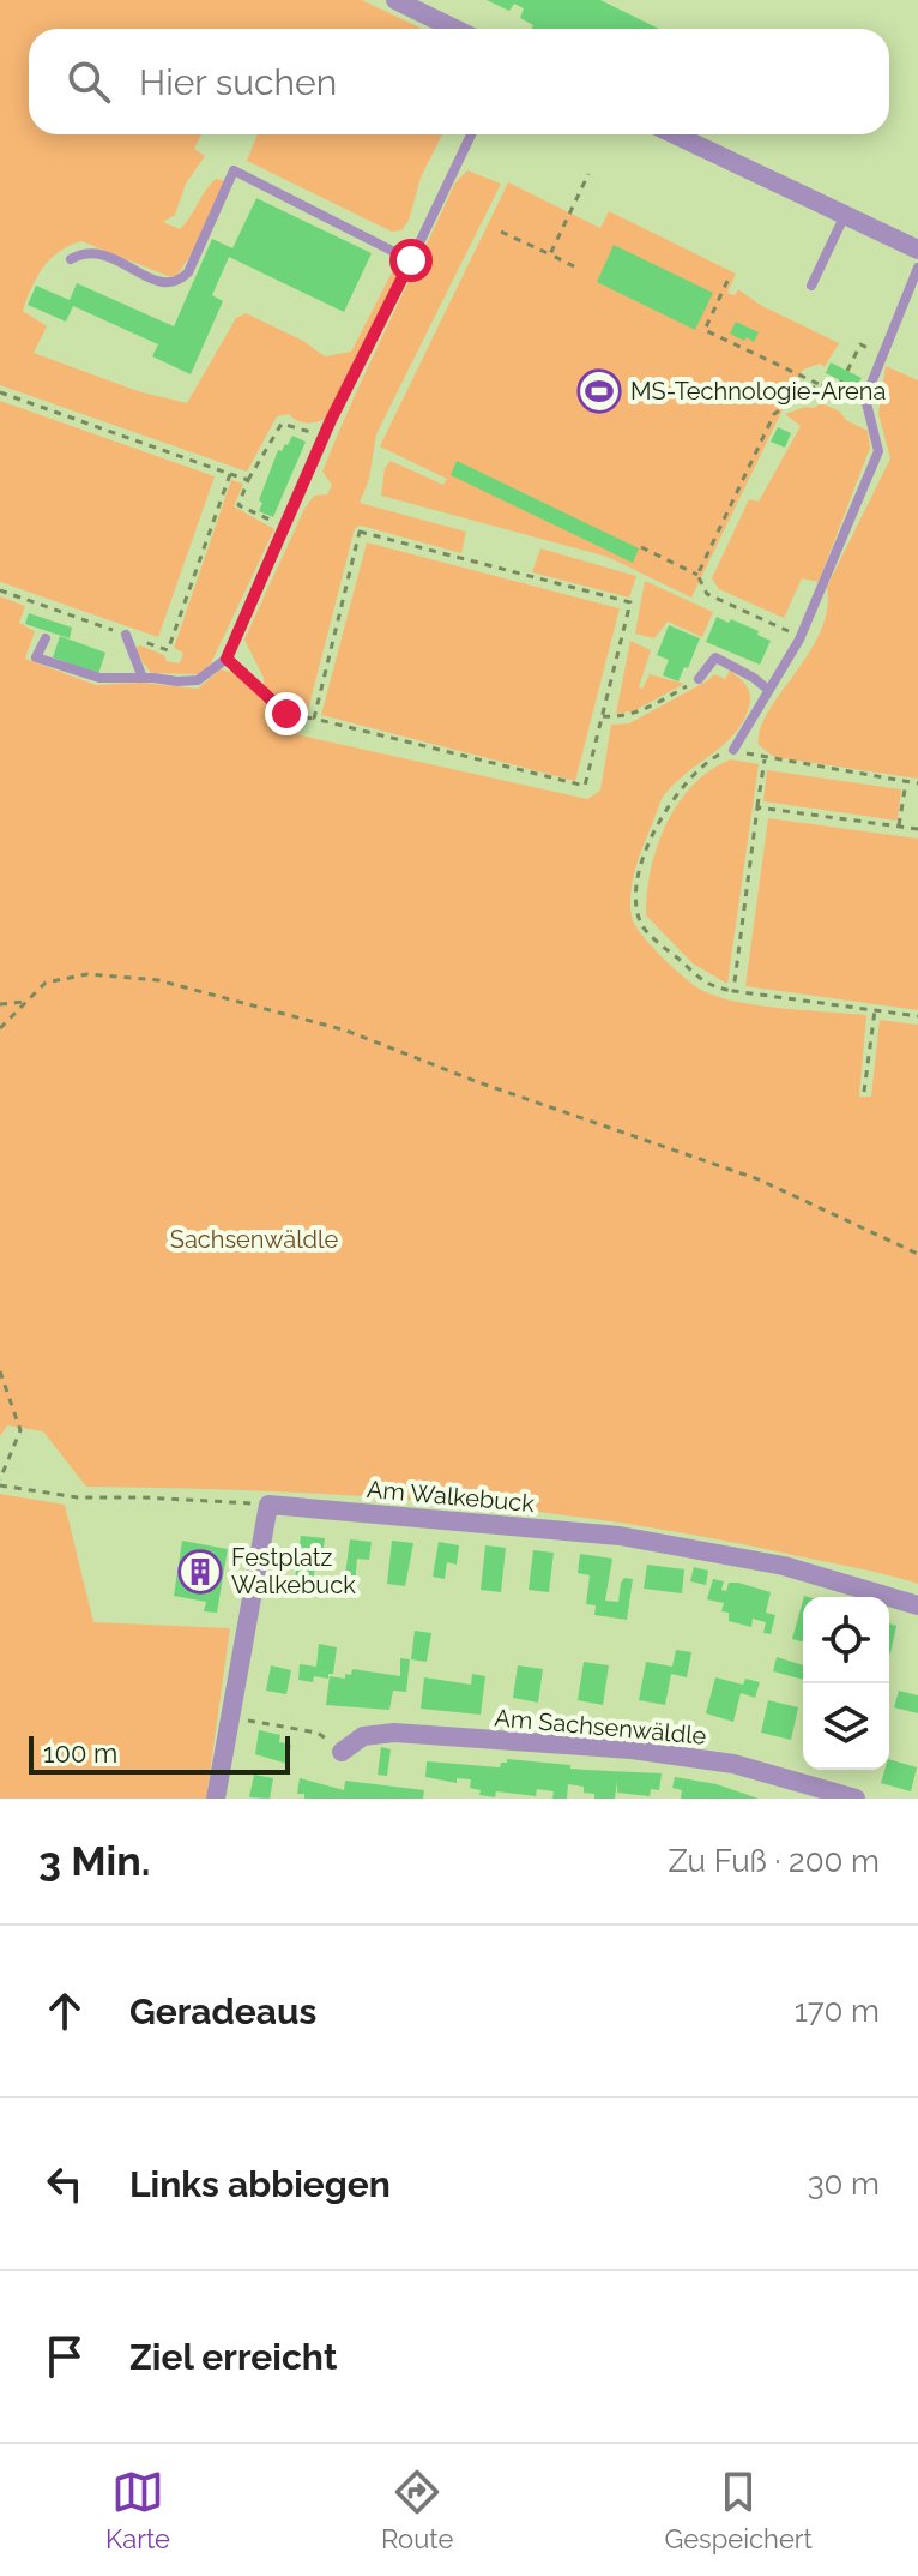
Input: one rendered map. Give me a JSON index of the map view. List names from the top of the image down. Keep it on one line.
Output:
{"streets":{"street":["Am Walkebuck","Am Sachsenwäldle"]},"parks":["Sachsenwäldle"],"places":{"sports":["MS-Technologie-Arena"],"building":["Festplatz Walkebuck"]},"scale_bar":"100 m","page":{"search":"Hier suchen","scale":"100 m","heading":["3 Min.","Zu Fuß · 200 m"],"list":[["Geradeaus","170 m"],["Links abbiegen","30 m"],"Ziel erreicht"],"nav":["Karte","Route","Gespeichert"]}}
